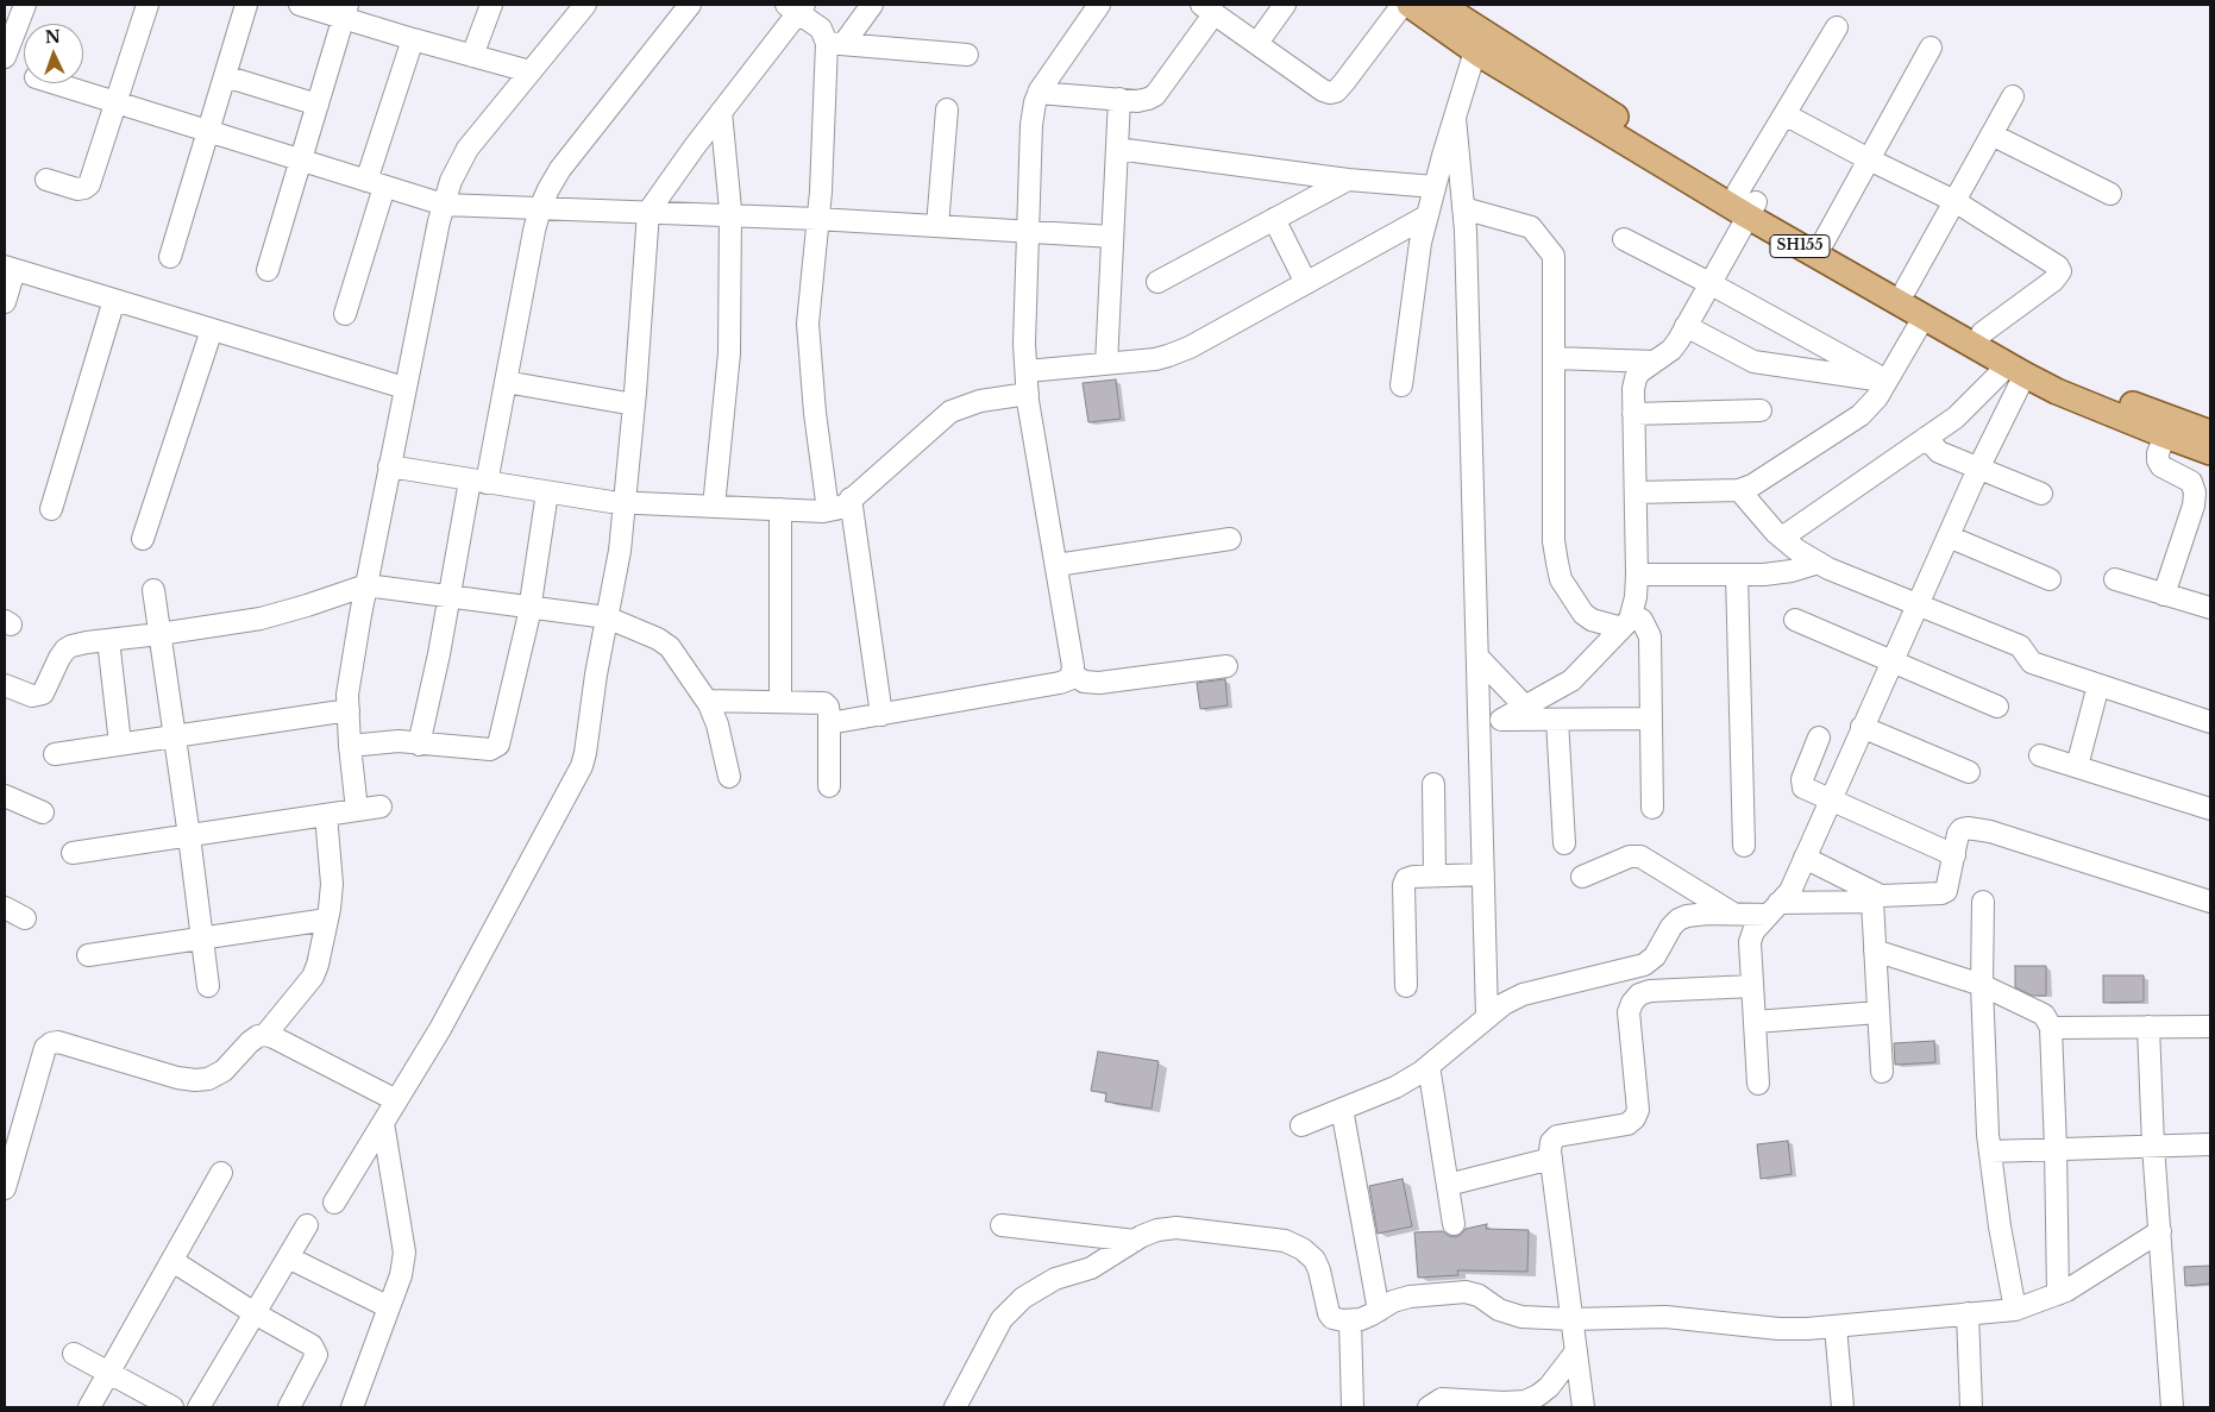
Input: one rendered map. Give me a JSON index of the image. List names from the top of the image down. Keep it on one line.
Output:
{"streets":{"main road":["SH155"]},"north":"top"}
